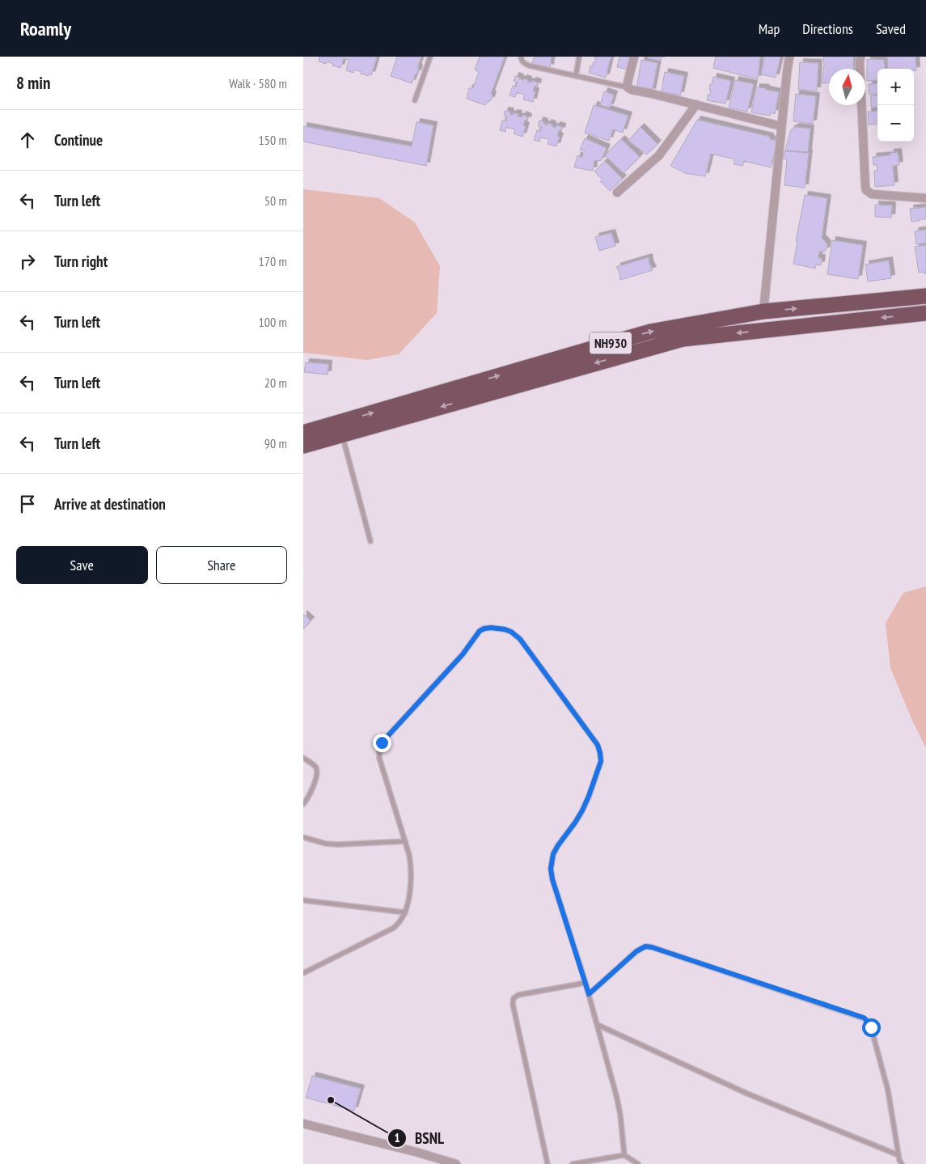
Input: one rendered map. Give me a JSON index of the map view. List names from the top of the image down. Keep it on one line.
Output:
{"streets":{"highway":["NH930"]},"places":["BSNL"],"north":"top","page":{"header":"Roamly","nav":["Map","Directions","Saved"],"heading":["8 min","Walk · 580 m"],"map_buttons":["+","−"],"list":[["Continue","150 m"],["Turn left","50 m"],["Turn right","170 m"],["Turn left","100 m"],["Turn left","20 m"],["Turn left","90 m"],"Arrive at destination"],"buttons":["Save","Share"]}}
